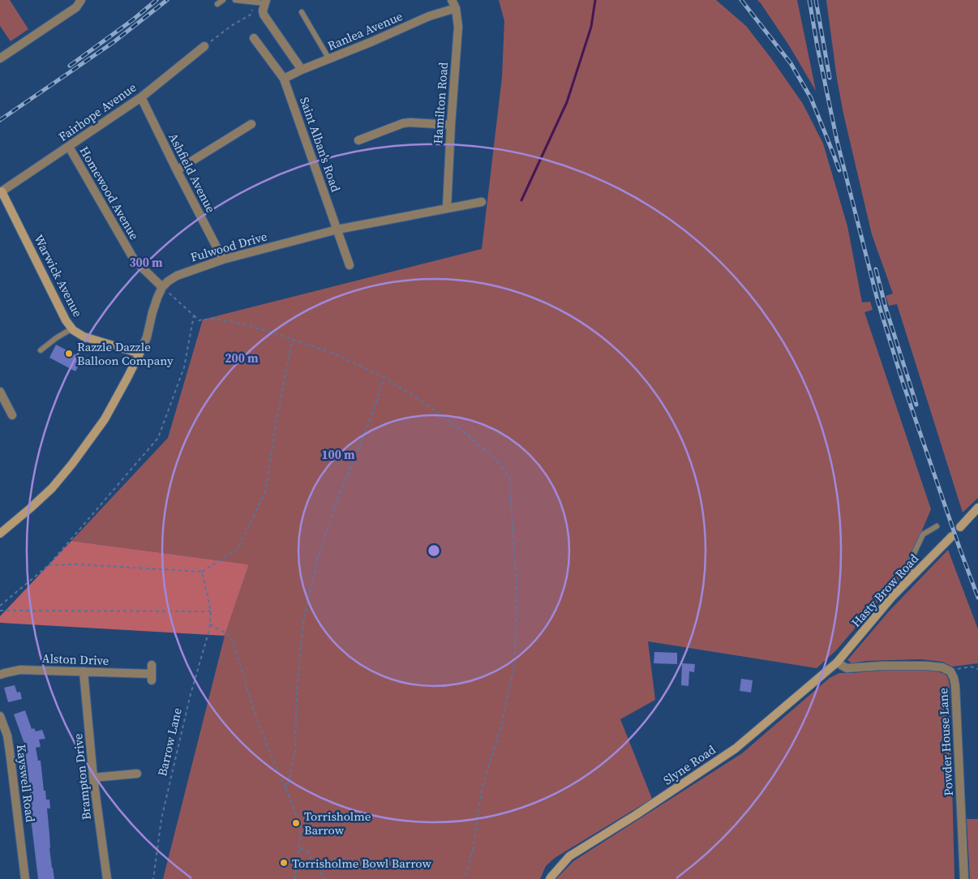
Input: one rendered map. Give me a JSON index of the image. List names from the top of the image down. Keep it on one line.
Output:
{"streets":{"street":["Ranlea Avenue","Hamilton Road","Fairhope Avenue","Saint Alban's Road","Ashfield Avenue","Homewood Avenue","Fulwood Drive","Warwick Avenue","Hasty Brow Road","Alston Drive","Powder House Lane","Slyne Road","Brampton Drive","Kayswell Road"],"path":["Barrow Lane"]},"crossings":[["Ranlea Avenue","Hamilton Road"],["Ranlea Avenue","Saint Alban's Road"],["Hamilton Road","Fulwood Drive"],["Fairhope Avenue","Ashfield Avenue"],["Fairhope Avenue","Homewood Avenue"],["Fairhope Avenue","Warwick Avenue"],["Saint Alban's Road","Fulwood Drive"],["Ashfield Avenue","Fulwood Drive"],["Homewood Avenue","Fulwood Drive"],["Hasty Brow Road","Powder House Lane"],["Hasty Brow Road","Slyne Road"],["Alston Drive","Brampton Drive"],["Powder House Lane","Slyne Road"]],"places":["Razzle Dazzle Balloon Company","Torrisholme Barrow","Torrisholme Bowl Barrow"],"rings":["300 m","200 m","100 m"]}
